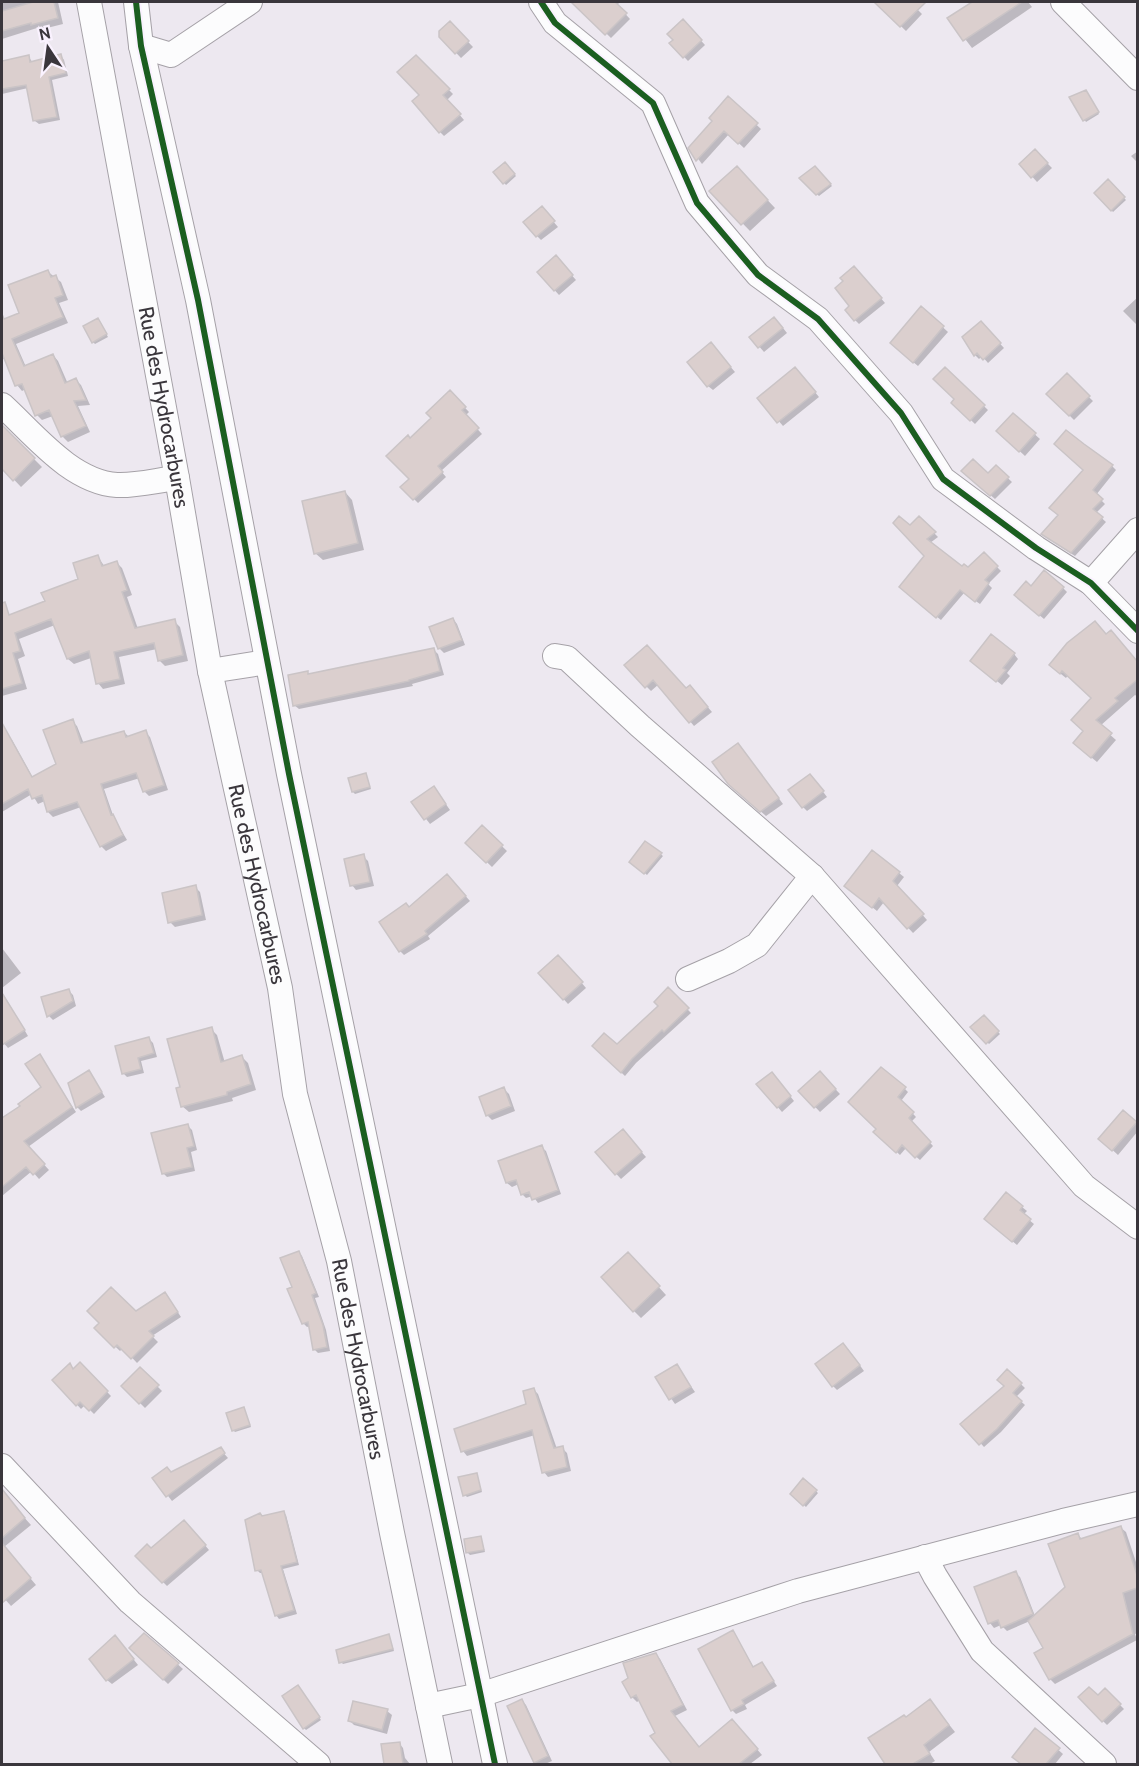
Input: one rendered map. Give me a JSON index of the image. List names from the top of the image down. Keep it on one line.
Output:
{"streets":{"street":["Rue des Hydrocarbures"]},"north":"top"}
